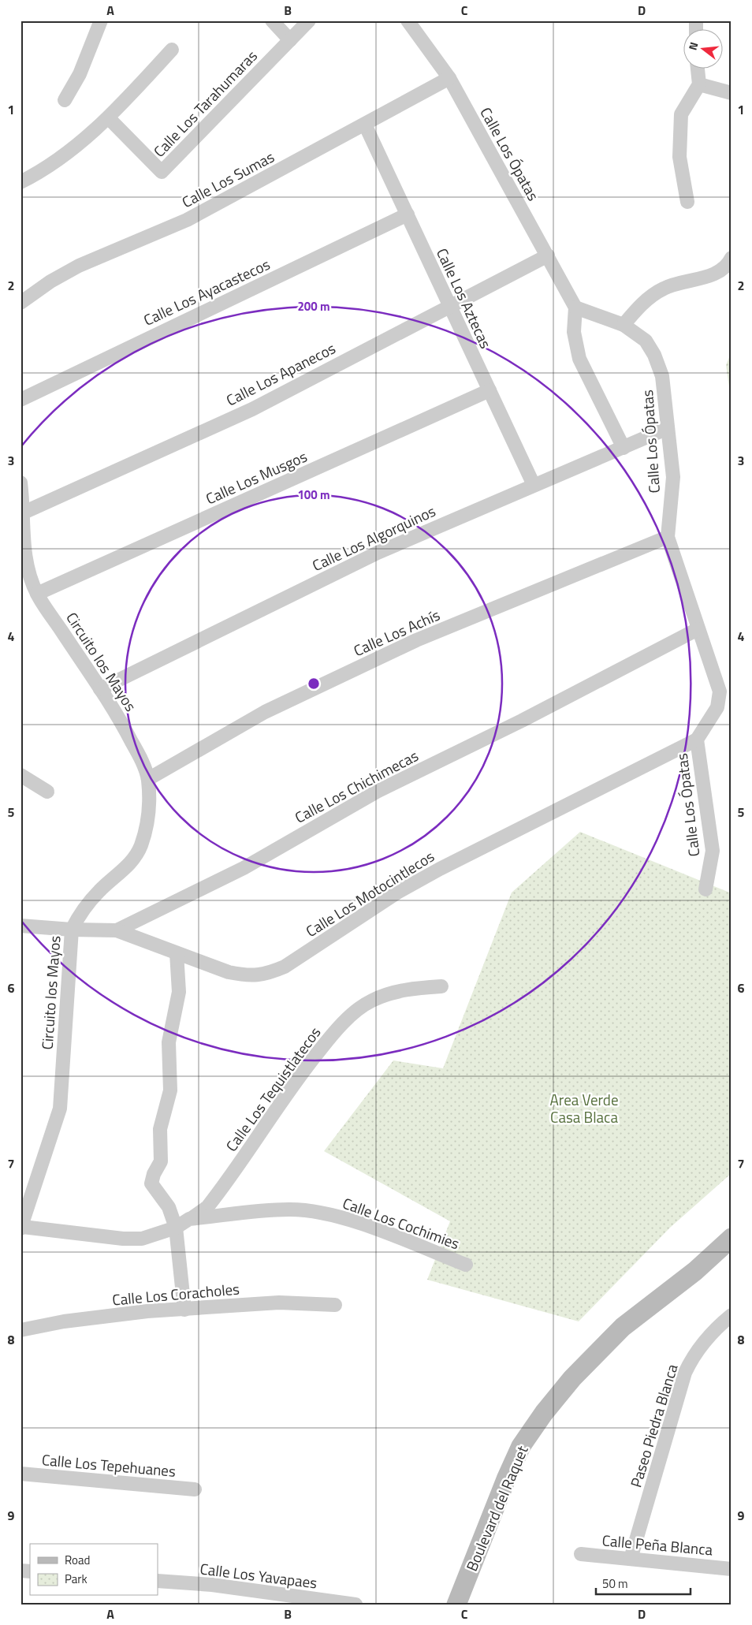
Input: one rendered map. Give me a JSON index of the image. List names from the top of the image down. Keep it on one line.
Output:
{"streets":{"street":["Calle Los Tarahumaras","Calle Los Ópatas","Calle Los Sumas","Calle Los Ayacastecos","Calle Los Aztecas","Calle Los Apanecos","Calle Los Musgos","Calle Los Algorquinos","Calle Los Achís","Circuito los Mayos","Calle Los Chichimecas","Calle Los Motocintlecos","Calle Los Tequistlatecos","Calle Los Cochimies","Calle Los Coracholes","Paseo Piedra Blanca","Calle Los Tepehuanes","Boulevard del Raquet","Calle Peña Blanca","Calle Los Yavapaes"]},"crossings":[["Calle Los Ópatas","Calle Los Sumas"],["Calle Los Ópatas","Calle Los Apanecos"],["Calle Los Ópatas","Calle Los Algorquinos"],["Calle Los Ópatas","Calle Los Achís"],["Calle Los Ópatas","Calle Los Chichimecas"],["Calle Los Ópatas","Calle Los Motocintlecos"],["Calle Los Sumas","Calle Los Aztecas"],["Calle Los Ayacastecos","Calle Los Aztecas"],["Calle Los Aztecas","Calle Los Apanecos"],["Calle Los Aztecas","Calle Los Musgos"],["Calle Los Aztecas","Calle Los Algorquinos"],["Calle Los Apanecos","Circuito los Mayos"],["Calle Los Musgos","Circuito los Mayos"],["Calle Los Algorquinos","Circuito los Mayos"],["Calle Los Achís","Circuito los Mayos"],["Circuito los Mayos","Calle Los Chichimecas"],["Circuito los Mayos","Calle Los Cochimies"],["Calle Los Chichimecas","Calle Los Motocintlecos"],["Calle Los Tequistlatecos","Calle Los Cochimies"],["Paseo Piedra Blanca","Calle Peña Blanca"]],"parks":["Area Verde Casa Blaca"],"legend":["Road","Park"],"scale_bar":"50 m","north":"left","grid":{"columns":["A","B","C","D"],"rows":["1","2","3","4","5","6","7","8","9"]},"rings":["200 m","100 m"]}
